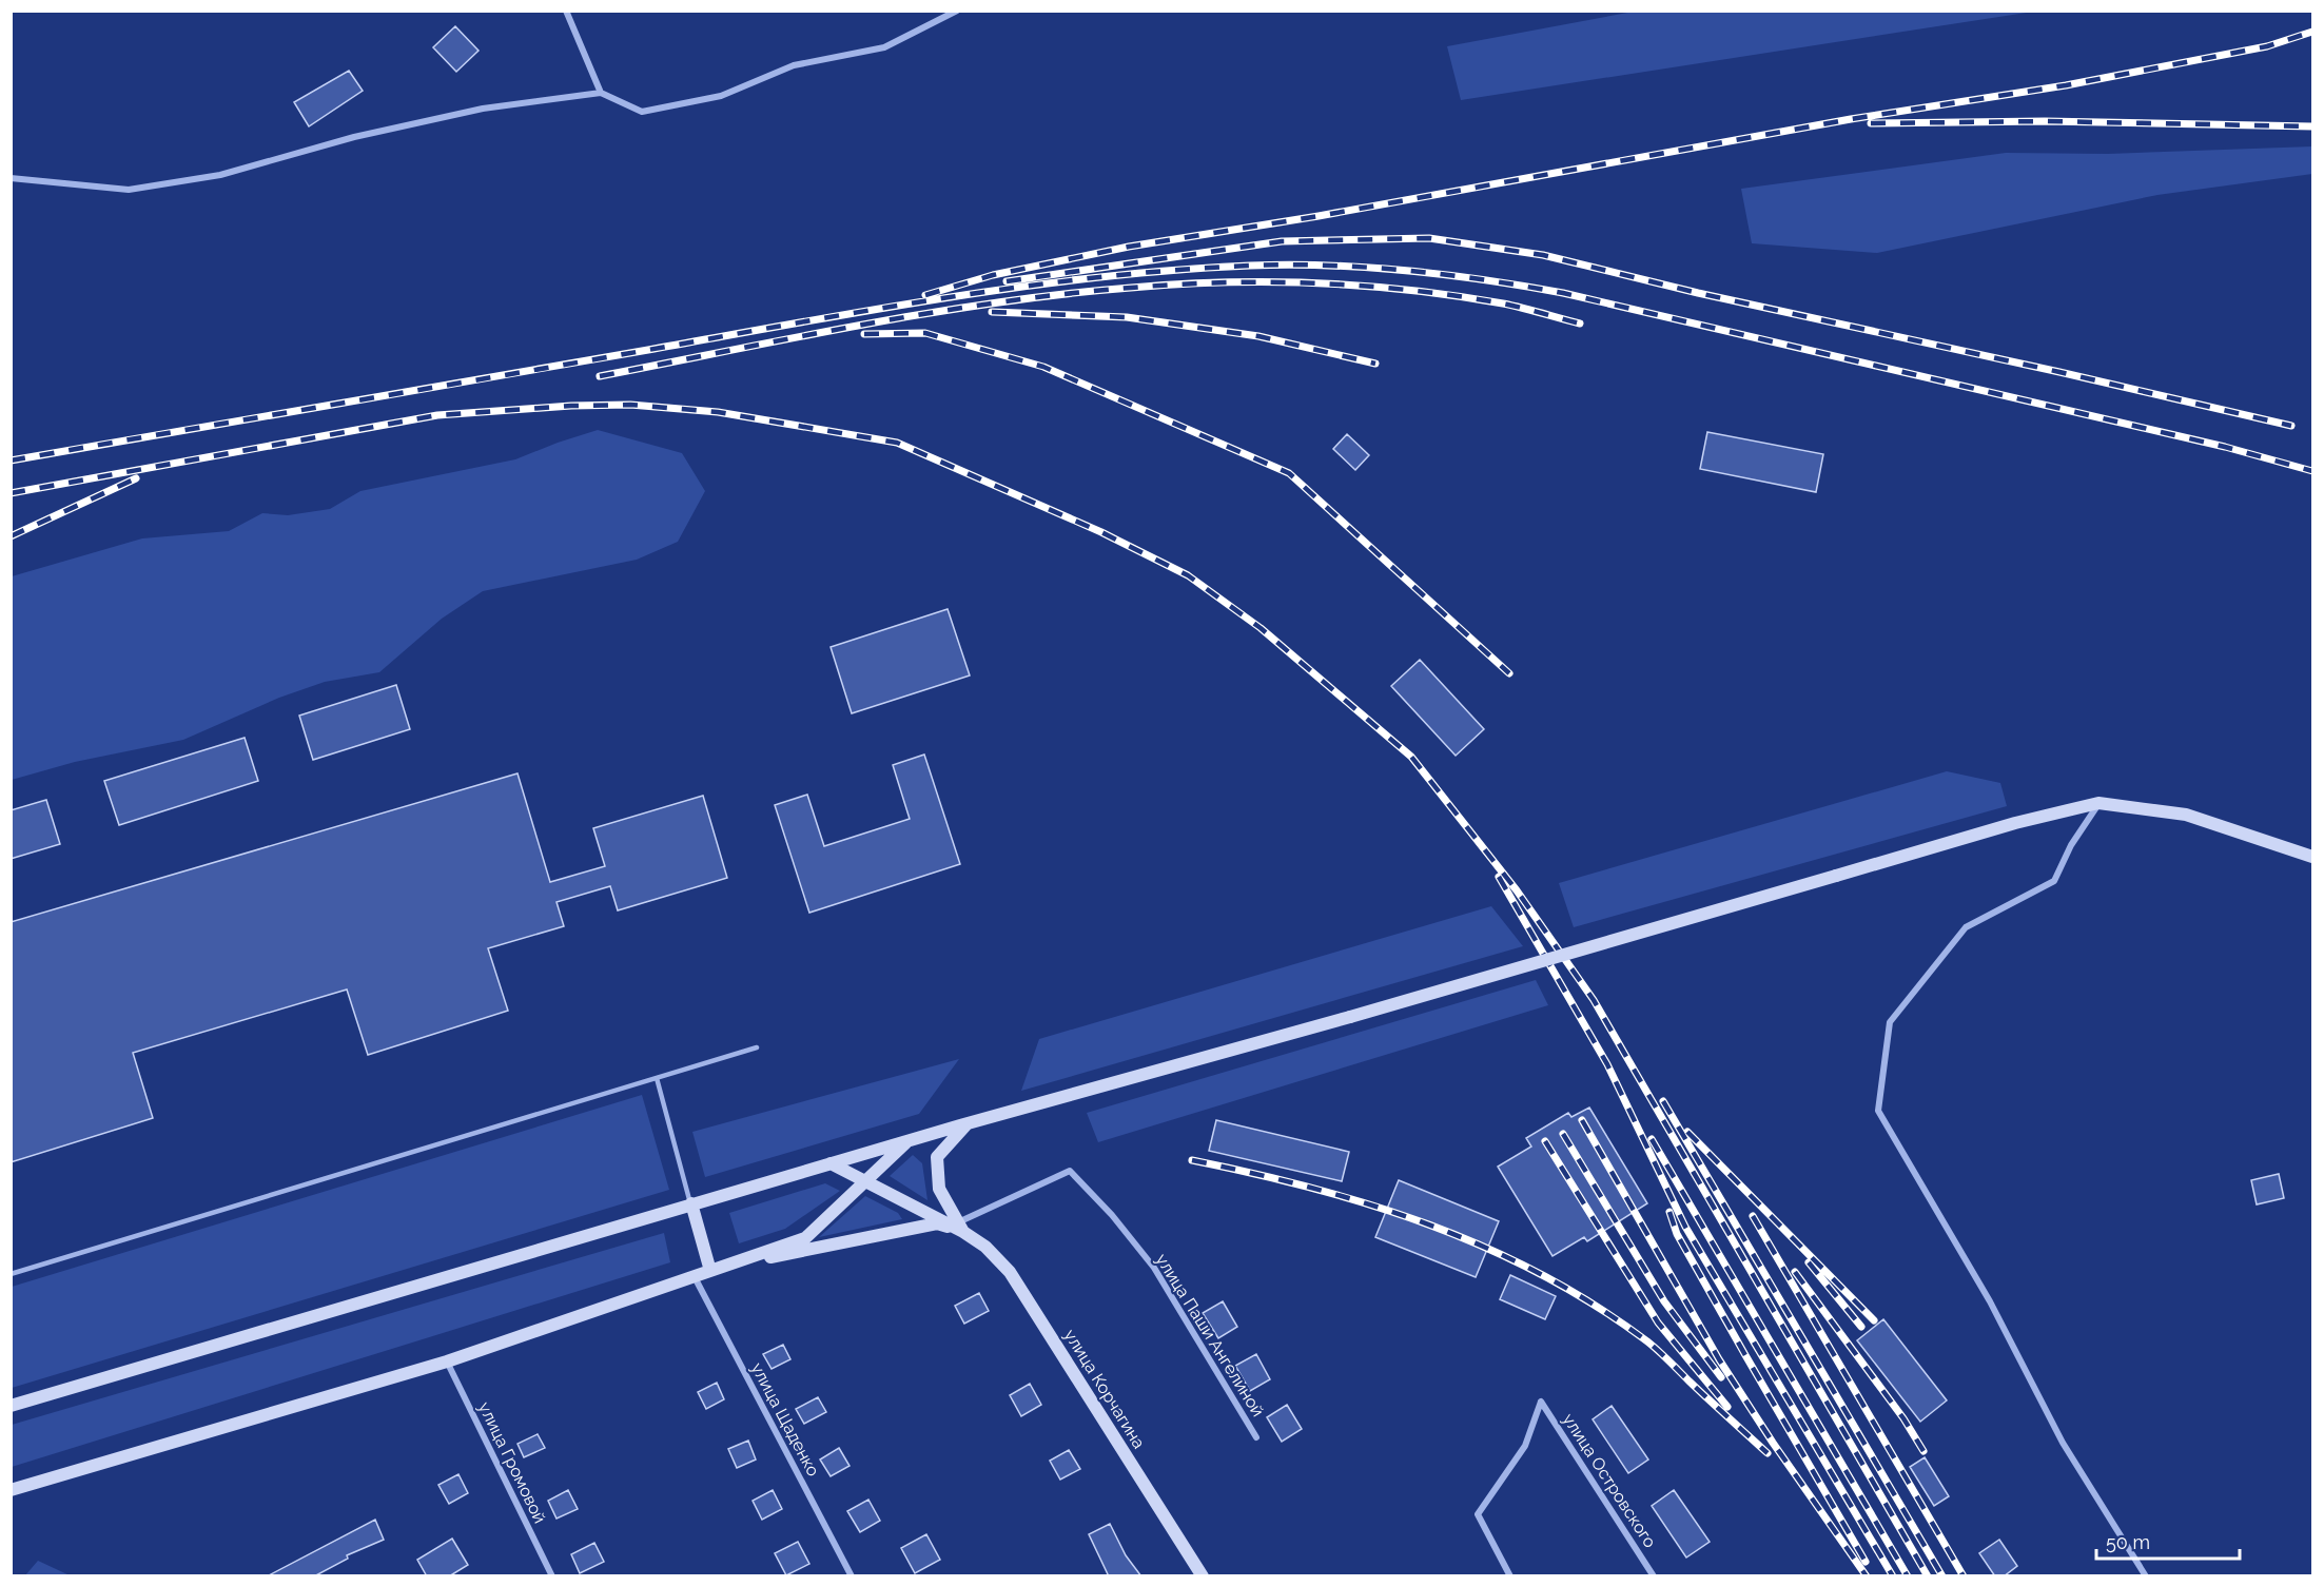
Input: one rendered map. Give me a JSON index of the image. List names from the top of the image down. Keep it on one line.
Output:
{"streets":{"main road":["улица Корчагина"],"street":["улица Паши Ангелиной","улица Щаденко","улица Громовой","улица Островского"]},"crossings":[["улица Паши Ангелиной","улица Корчагина"]],"scale_bar":"50 m"}
